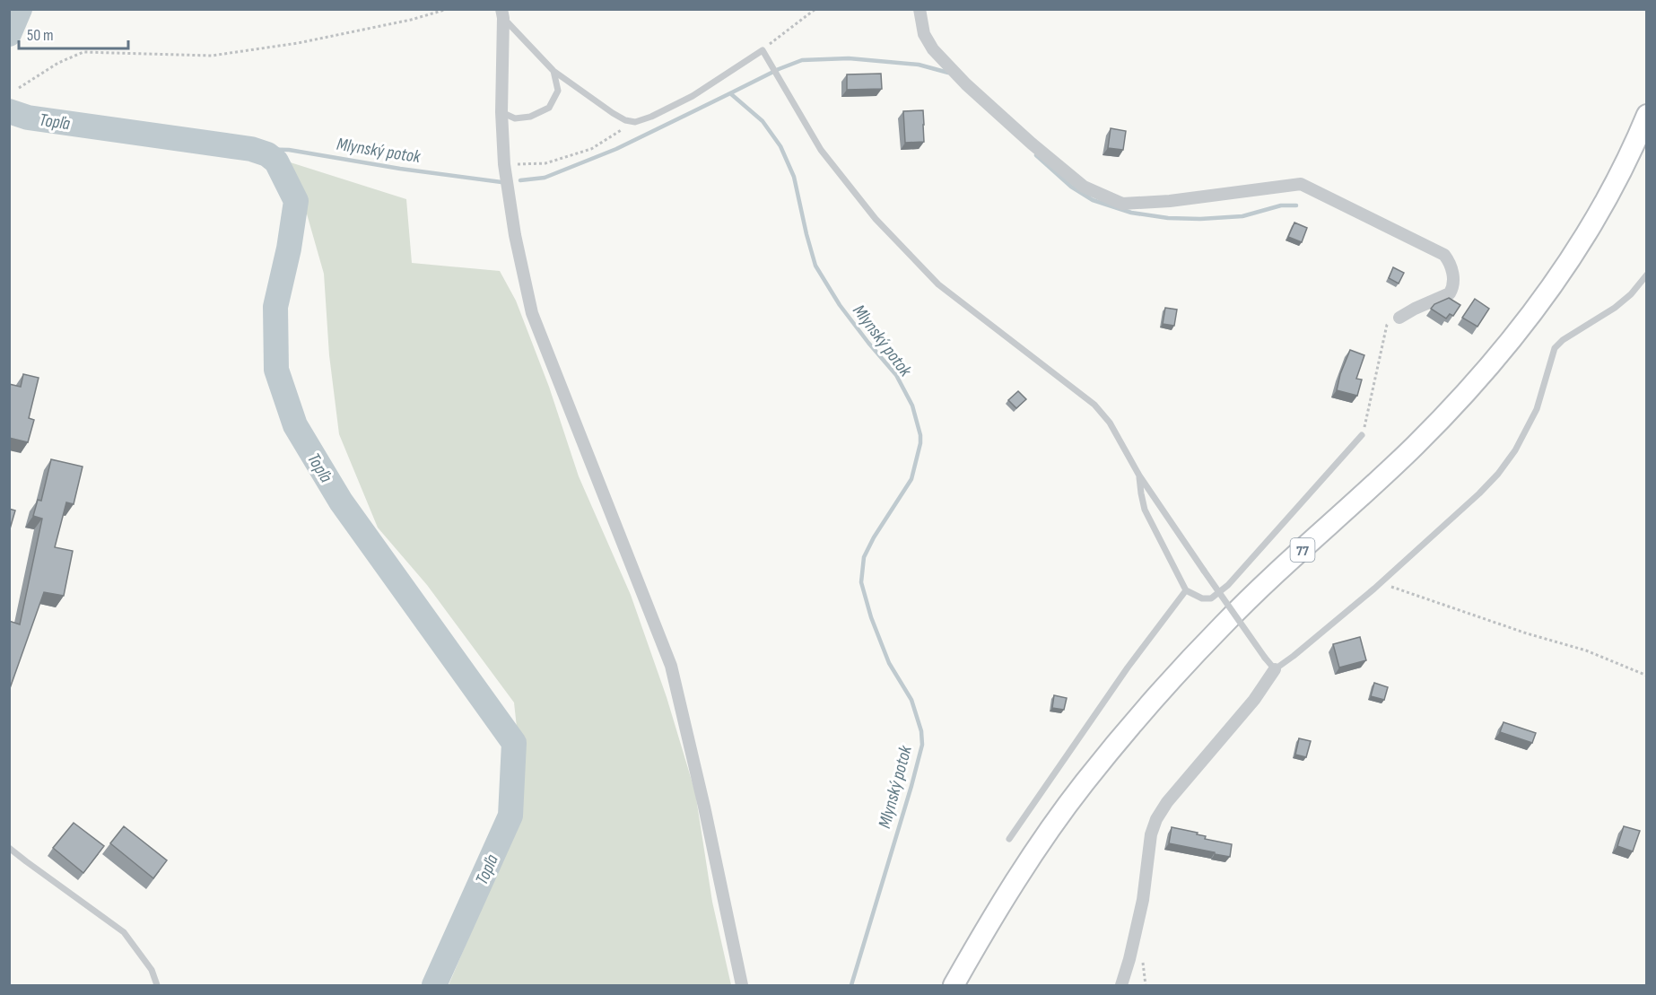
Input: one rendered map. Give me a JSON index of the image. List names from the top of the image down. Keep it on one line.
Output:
{"streets":{"main road":["77"]},"water":["Topľa","Mlynský potok"],"scale_bar":"50 m"}
